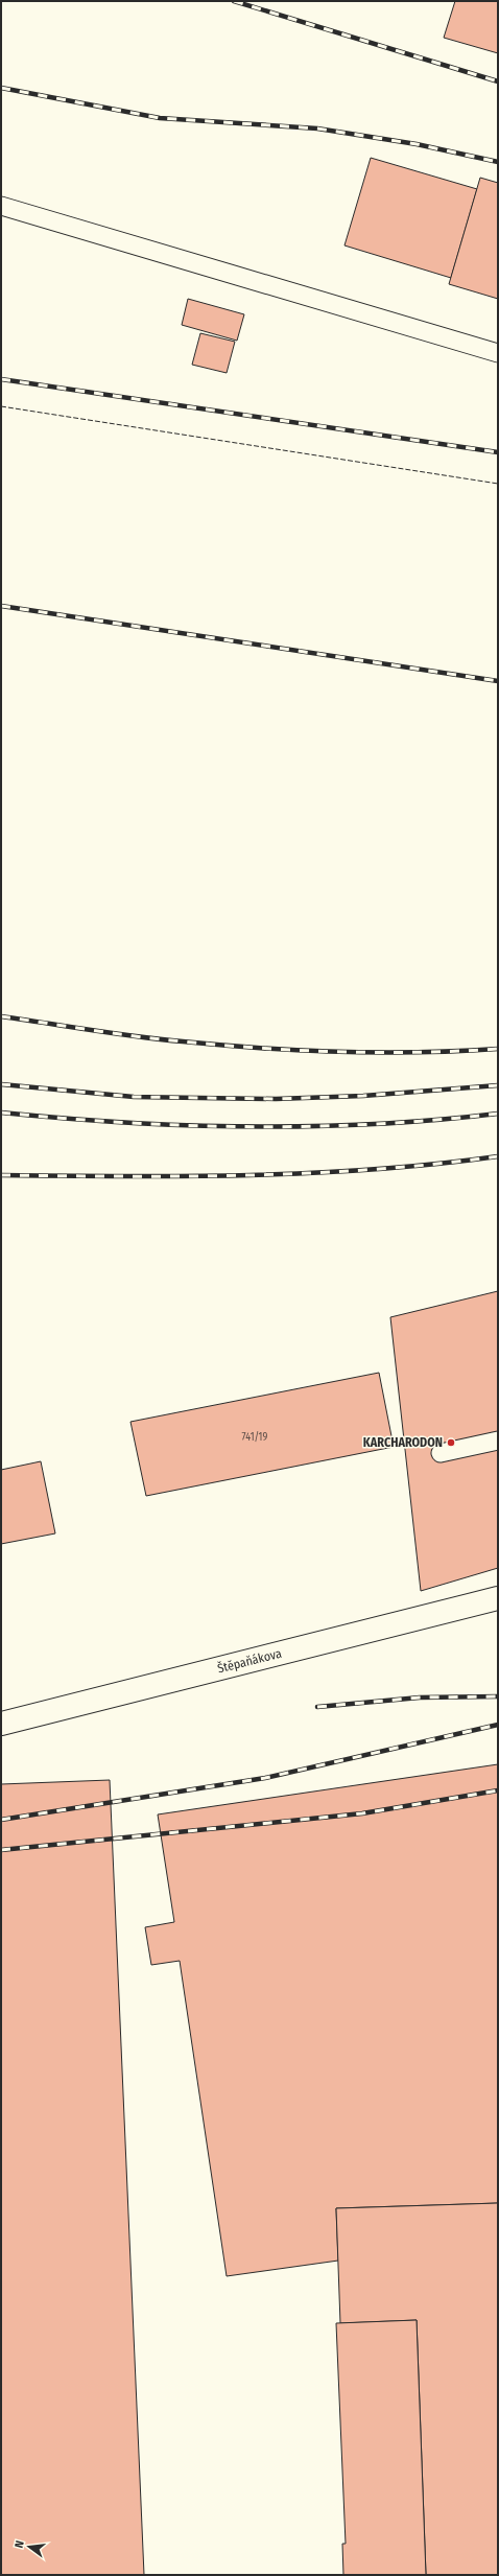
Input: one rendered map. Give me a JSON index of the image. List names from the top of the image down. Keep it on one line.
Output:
{"streets":{"street":["Štěpaňákova"]},"places":["KARCHARODON"],"house_numbers":["741/19"],"north":"left"}
